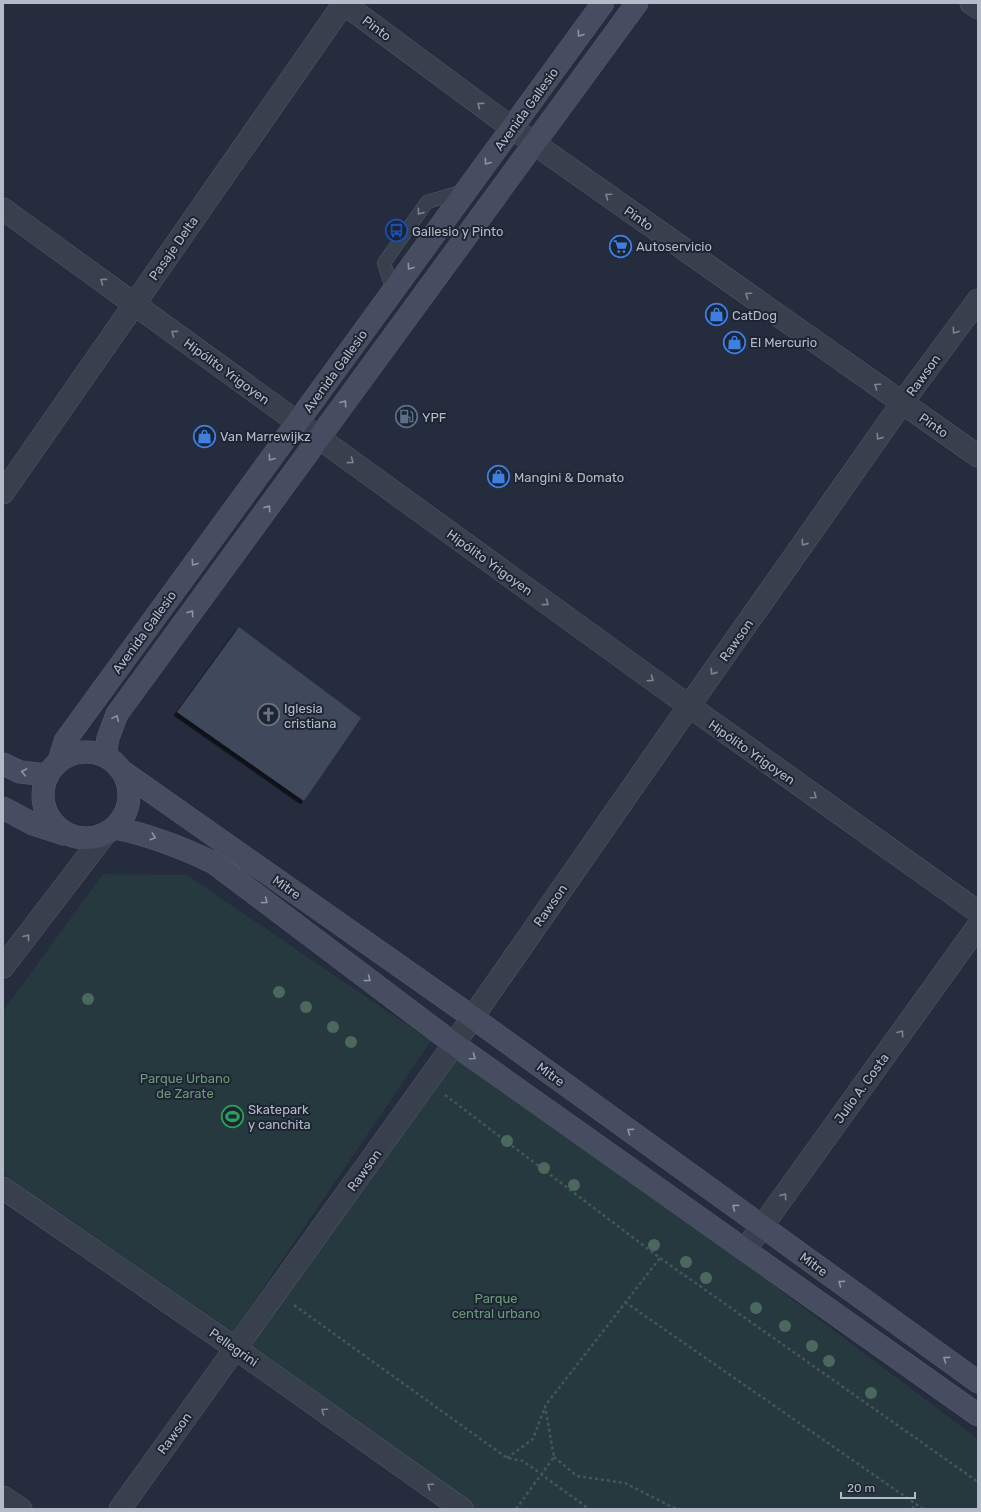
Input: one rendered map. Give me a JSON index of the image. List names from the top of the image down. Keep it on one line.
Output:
{"streets":{"main road":["Avenida Gallesio","Mitre"],"street":["Pinto","Pasaje Delta","Hipólito Yrigoyen","Rawson","Julio A. Costa","Pellegrini"]},"crossings":[["Pinto","Avenida Gallesio"],["Pinto","Pasaje Delta"],["Pinto","Rawson"],["Avenida Gallesio","Hipólito Yrigoyen"],["Avenida Gallesio","Mitre"],["Pasaje Delta","Hipólito Yrigoyen"],["Hipólito Yrigoyen","Rawson"],["Rawson","Mitre"],["Rawson","Pellegrini"],["Mitre","Julio A. Costa"]],"one_way":["Pinto","Julio A. Costa","Pellegrini"],"parks":["Parque Urbano de Zarate","Parque central urbano"],"places":{"bus stop":["Gallesio y Pinto"],"supermarket":["Autoservicio"],"shop":["CatDog","El Mercurio","Van Marrewijkz","Mangini & Domato"],"fuel station":["YPF"],"church":["Iglesia cristiana"],"sports":["Skatepark y canchita"]},"scale_bar":"20 m"}
